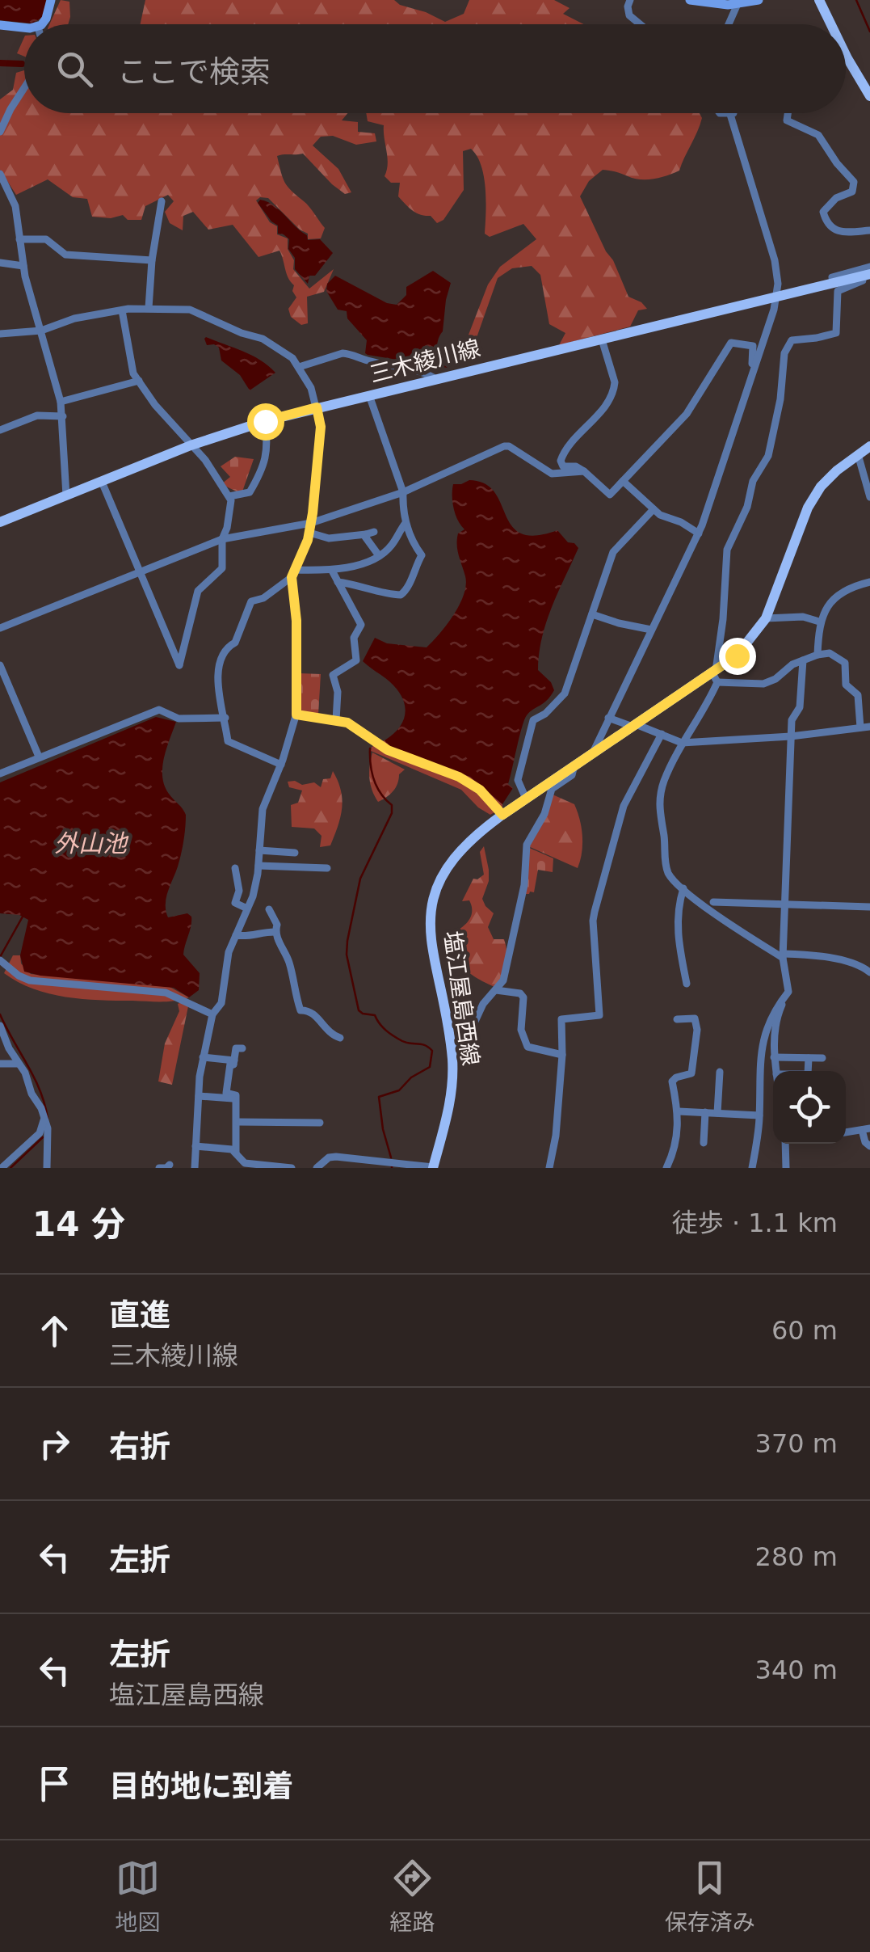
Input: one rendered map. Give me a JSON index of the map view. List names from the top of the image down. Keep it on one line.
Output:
{"streets":{"main road":["三木綾川線","塩江屋島西線"]},"water":["外山池"],"page":{"search":"ここで検索","heading":["14 分","徒歩 · 1.1 km"],"list":[["直進","三木綾川線","60 m"],["右折","370 m"],["左折","280 m"],["左折","塩江屋島西線","340 m"],"目的地に到着"],"nav":["地図","経路","保存済み"]}}
